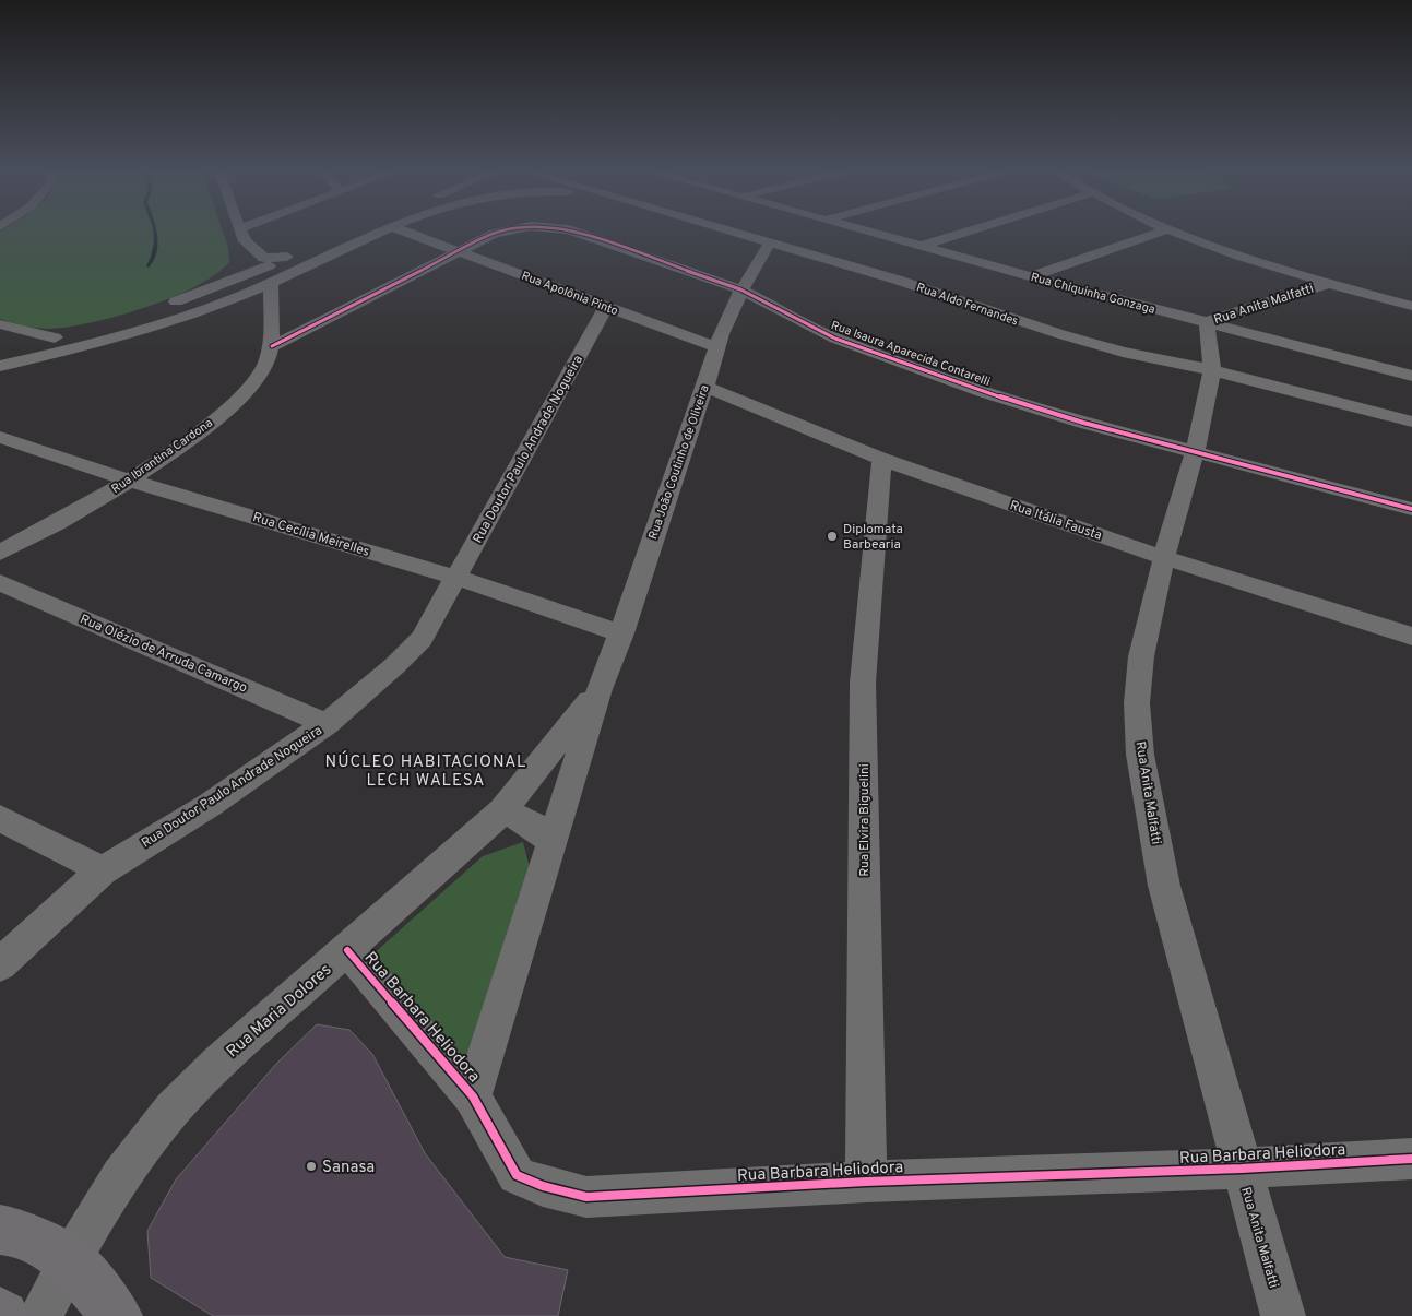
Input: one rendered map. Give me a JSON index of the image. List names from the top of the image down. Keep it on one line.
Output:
{"streets":{"street":["Rua Apolônia Pinto","Rua Chiquinha Gonzaga","Rua Aldo Fernandes","Rua Anita Malfatti","Rua Isaura Aparecida Contarelli","Rua Doutor Paulo Andrade Nogueira","Rua Ibrantina Cardona","Rua João Coutinho de Oliveira","Rua Itália Fausta","Rua Cecília Meirelles","Rua Olézio de Arruda Camargo","Rua Elvira Biguelini","Rua Maria Dolores","Rua Barbara Heliodora"]},"crossings":[["Rua Apolônia Pinto","Rua Isaura Aparecida Contarelli"],["Rua Apolônia Pinto","Rua Doutor Paulo Andrade Nogueira"],["Rua Apolônia Pinto","Rua João Coutinho de Oliveira"],["Rua Chiquinha Gonzaga","Rua Anita Malfatti"],["Rua Aldo Fernandes","Rua Anita Malfatti"],["Rua Aldo Fernandes","Rua João Coutinho de Oliveira"],["Rua Anita Malfatti","Rua Isaura Aparecida Contarelli"],["Rua Anita Malfatti","Rua Itália Fausta"],["Rua Anita Malfatti","Rua Barbara Heliodora"],["Rua Isaura Aparecida Contarelli","Rua Ibrantina Cardona"],["Rua Isaura Aparecida Contarelli","Rua João Coutinho de Oliveira"],["Rua Doutor Paulo Andrade Nogueira","Rua Cecília Meirelles"],["Rua Doutor Paulo Andrade Nogueira","Rua Olézio de Arruda Camargo"],["Rua Ibrantina Cardona","Rua Cecília Meirelles"],["Rua João Coutinho de Oliveira","Rua Itália Fausta"],["Rua João Coutinho de Oliveira","Rua Cecília Meirelles"],["Rua João Coutinho de Oliveira","Rua Maria Dolores"],["Rua Itália Fausta","Rua Elvira Biguelini"],["Rua Elvira Biguelini","Rua Barbara Heliodora"],["Rua Maria Dolores","Rua Barbara Heliodora"]],"districts":["NÚCLEO HABITACIONAL LECH WALESA"],"places":["Diplomata Barbearia","Sanasa"]}
